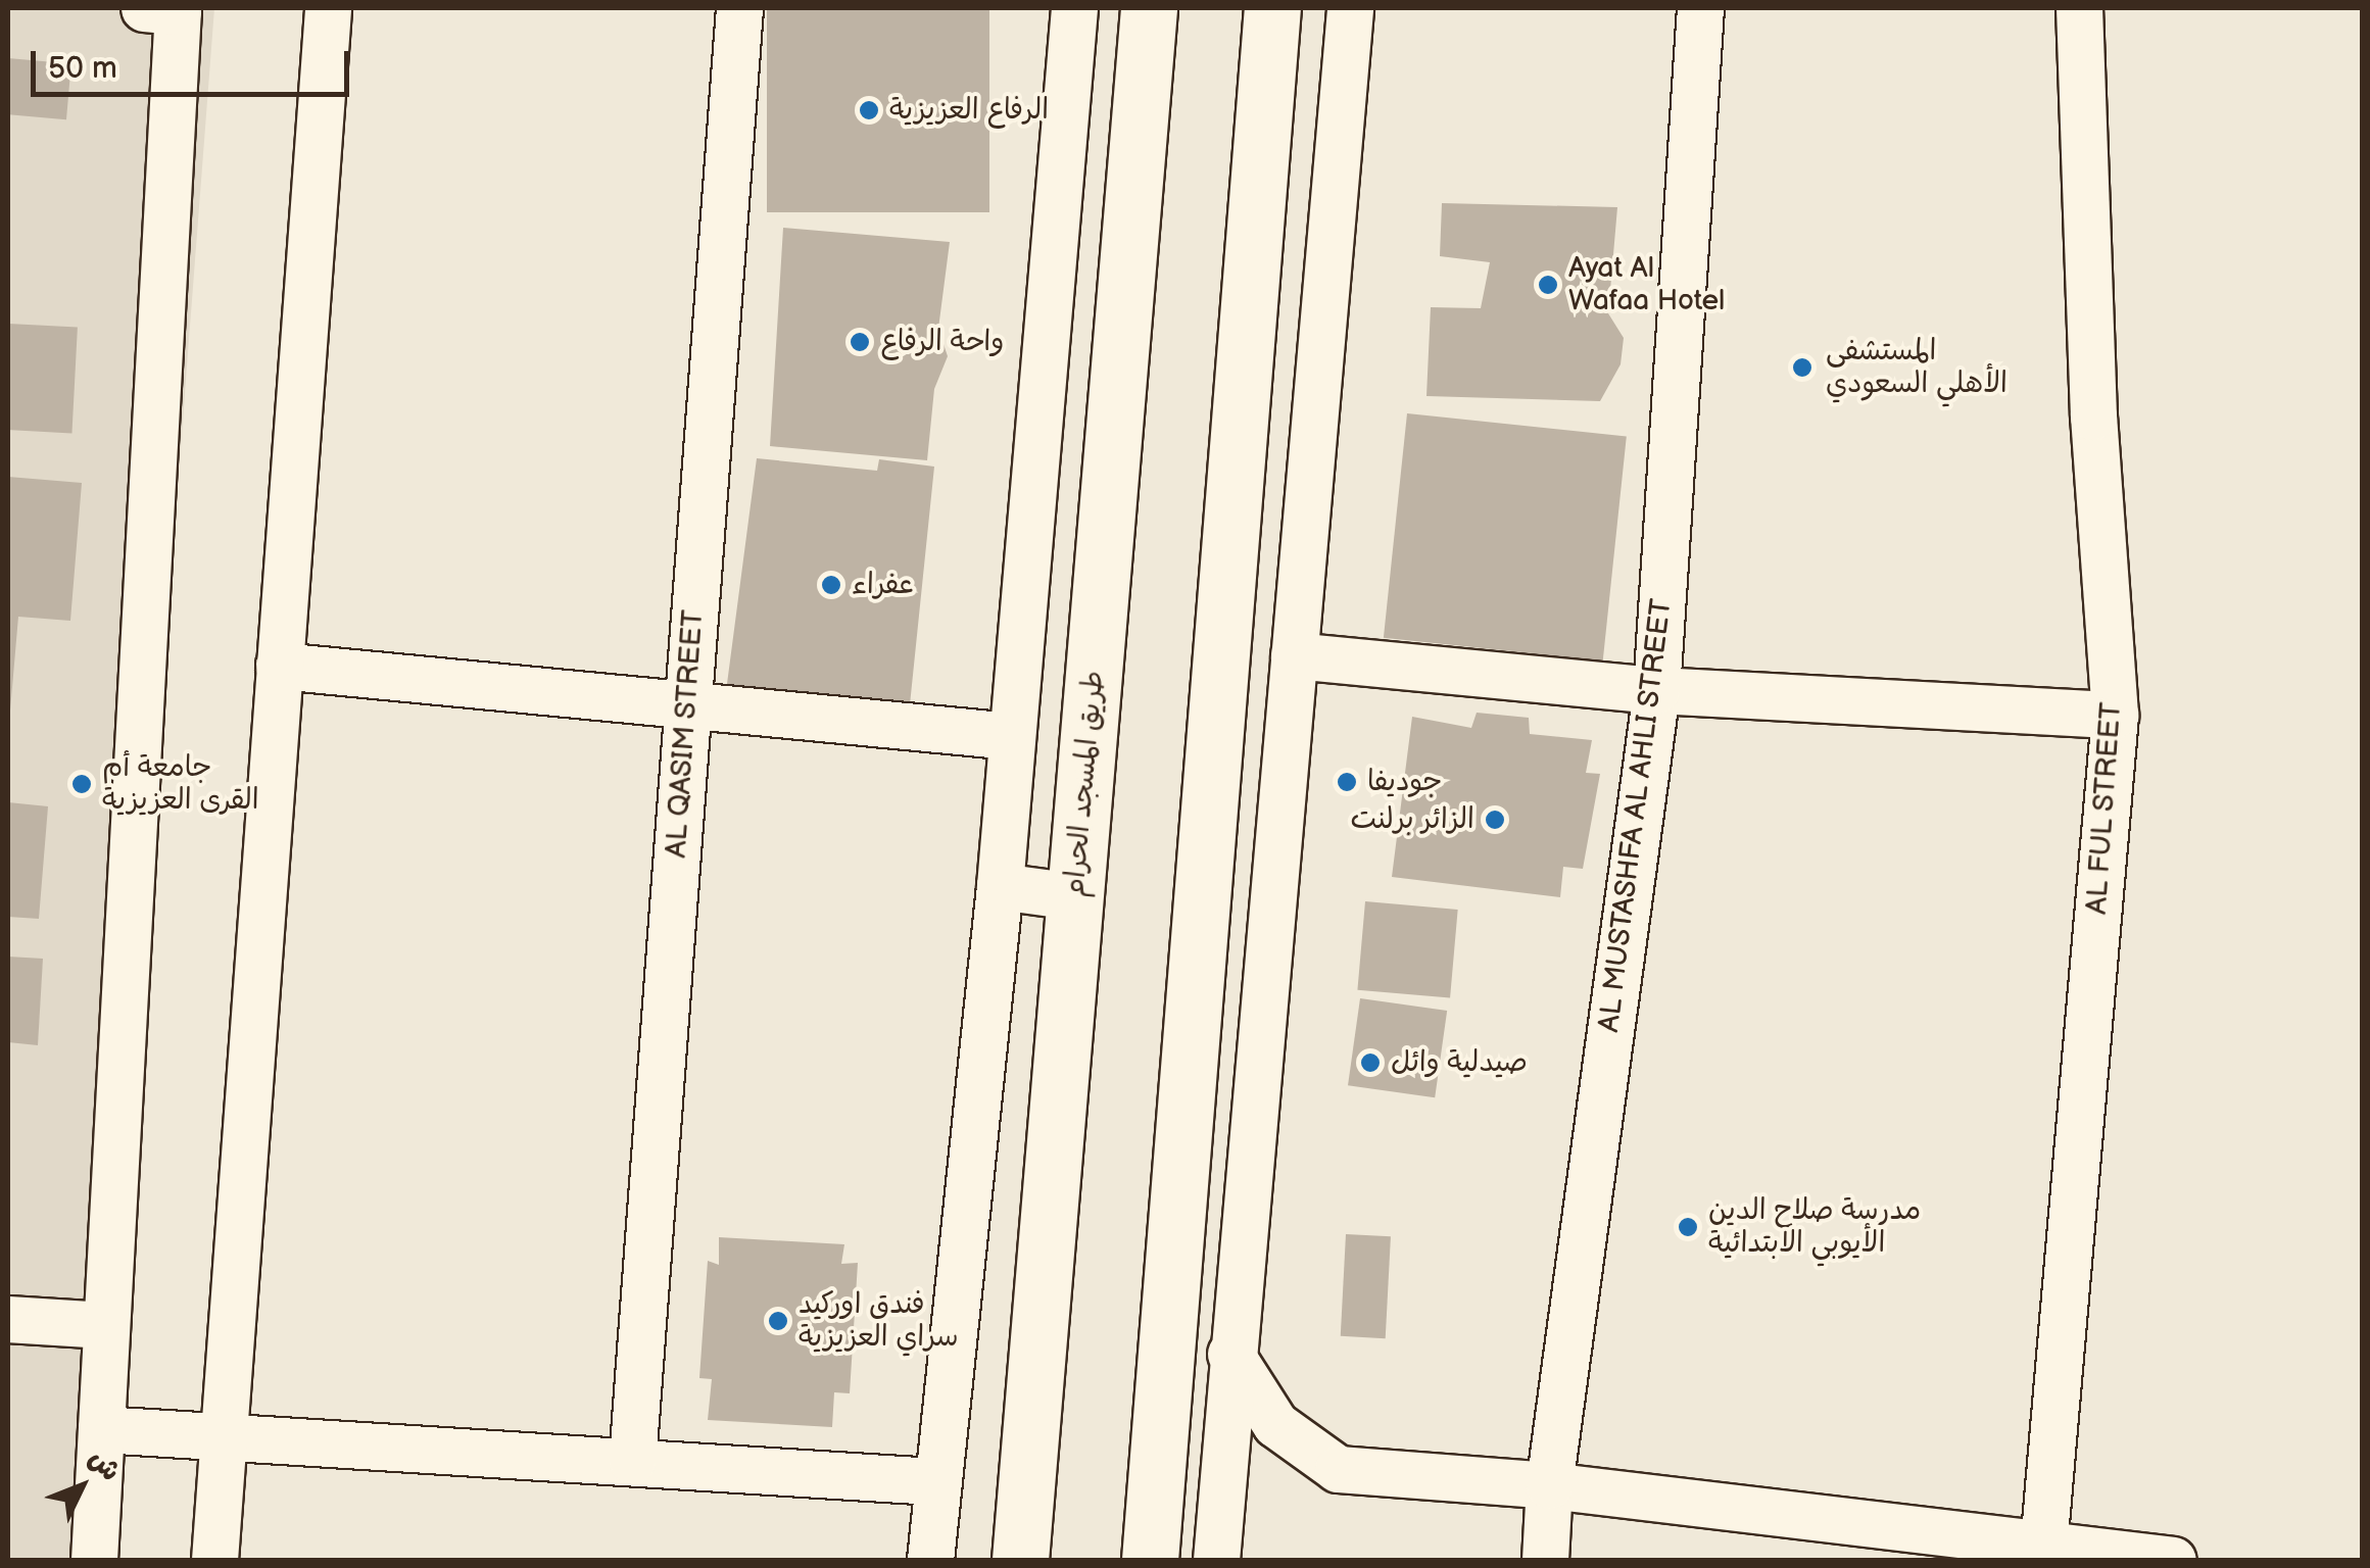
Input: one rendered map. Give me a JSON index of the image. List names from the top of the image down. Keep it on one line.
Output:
{"streets":{"main road":["طريق المسجد الحرام"],"street":["AL QASIM STREET","AL FUL STREET","AL MUSTASHFA AL AHLI STREET"]},"places":["الرفاع العزيزية","Ayat Al Wafaa Hotel","واحة الرفاع","المستشفى الأهلي السعودي","عفراء","جوديفا","جامعة أم القرى العزيزية","الزائر برلنت","صيدلية وائل","مدرسة صلاح الدين الأيوبي الابتدائية","فندق اوركيد سراي العزيزية"],"scale_bar":"50 m","north":"top right"}
